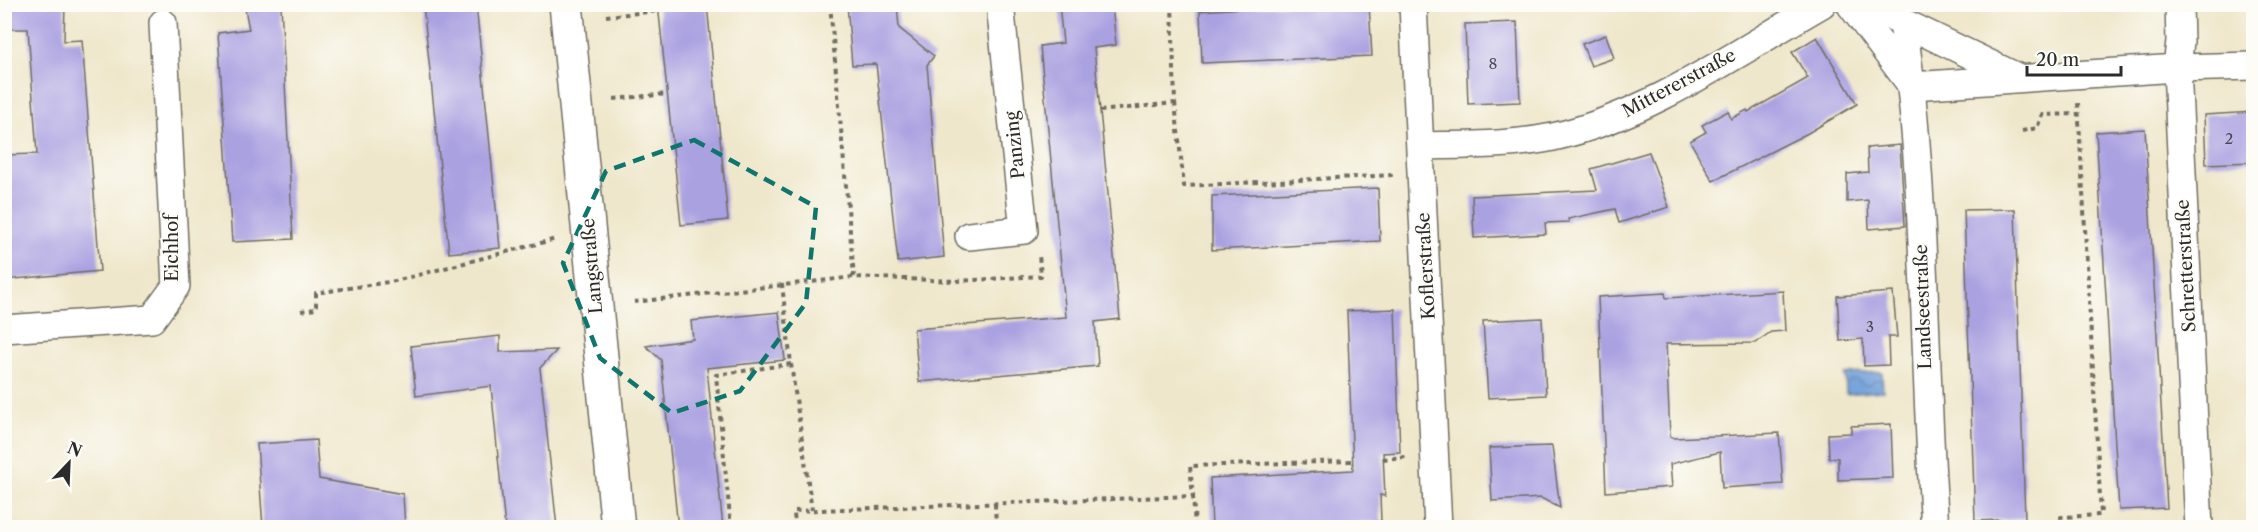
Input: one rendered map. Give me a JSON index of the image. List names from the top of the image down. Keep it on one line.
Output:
{"streets":{"street":["Mittererstraße","Panzing","Eichhof","Langstraße","Koflerstraße","Schretterstraße","Landseestraße"]},"crossings":[["Mittererstraße","Koflerstraße"]],"house_numbers":["8","2","3"],"scale_bar":"20 m","north":"top right"}
